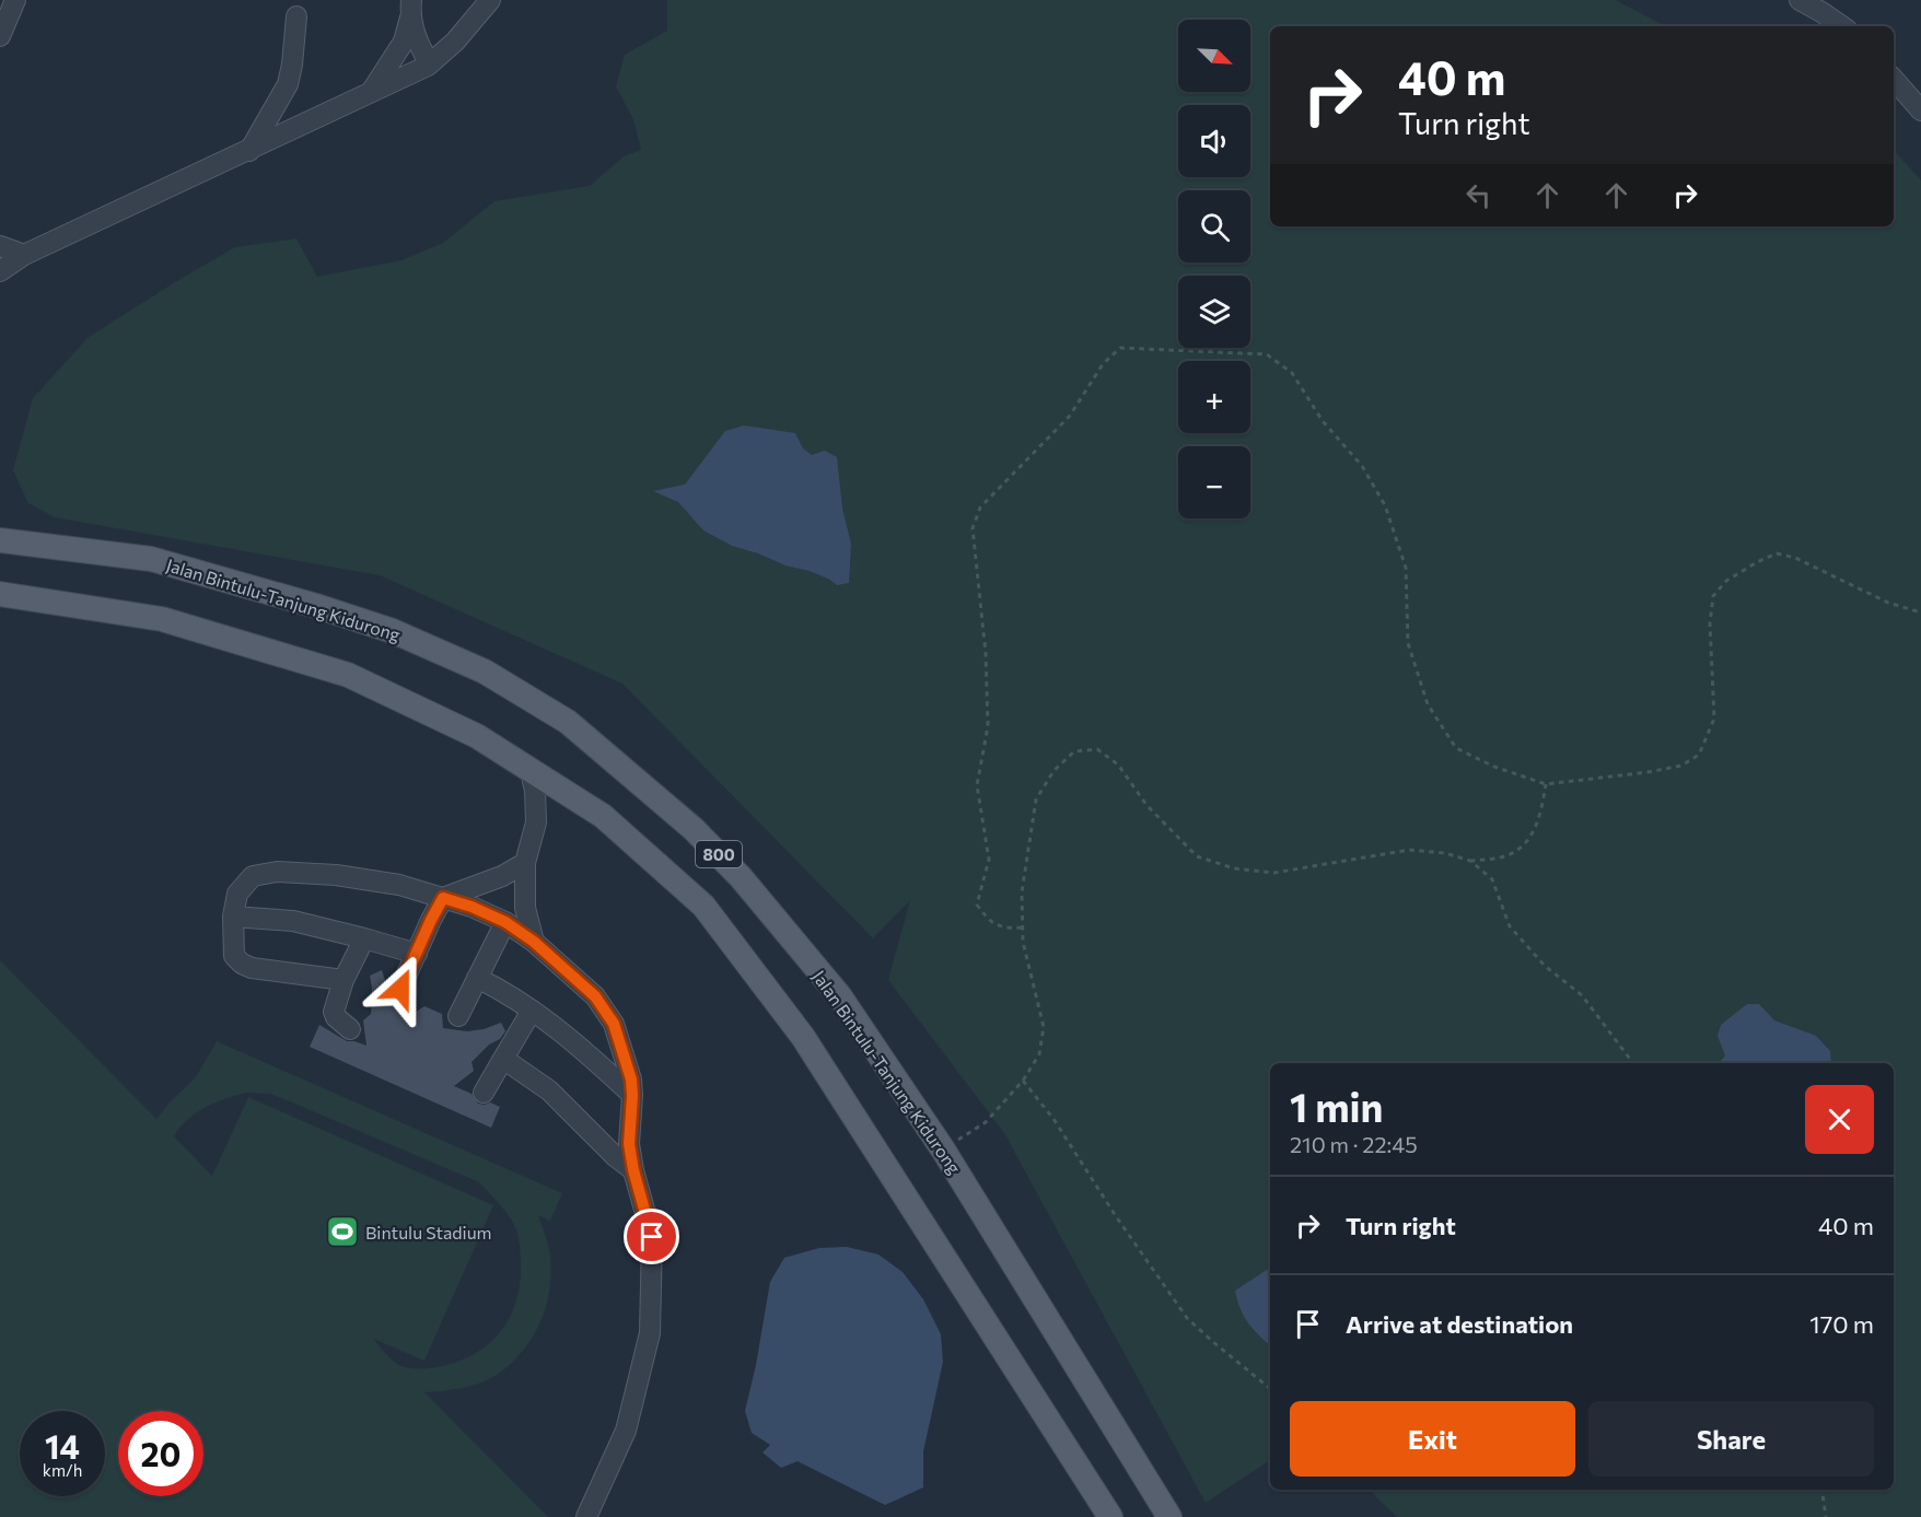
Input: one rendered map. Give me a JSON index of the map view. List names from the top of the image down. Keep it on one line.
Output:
{"streets":{"main road":["Jalan Bintulu-Tanjung Kidurong","800"]},"places":{"sports":["Bintulu Stadium"]},"north":"bottom right","page":{"map_buttons":["+","−"],"turn":["40 m","Turn right"],"heading":["1 min","210 m · 22:45"],"list":[{"name":"Turn right","value":"40 m"},{"name":"Arrive at destination","value":"170 m"}],"buttons":["Exit","Share"],"speed":"14 km/h","limit":"20"}}
